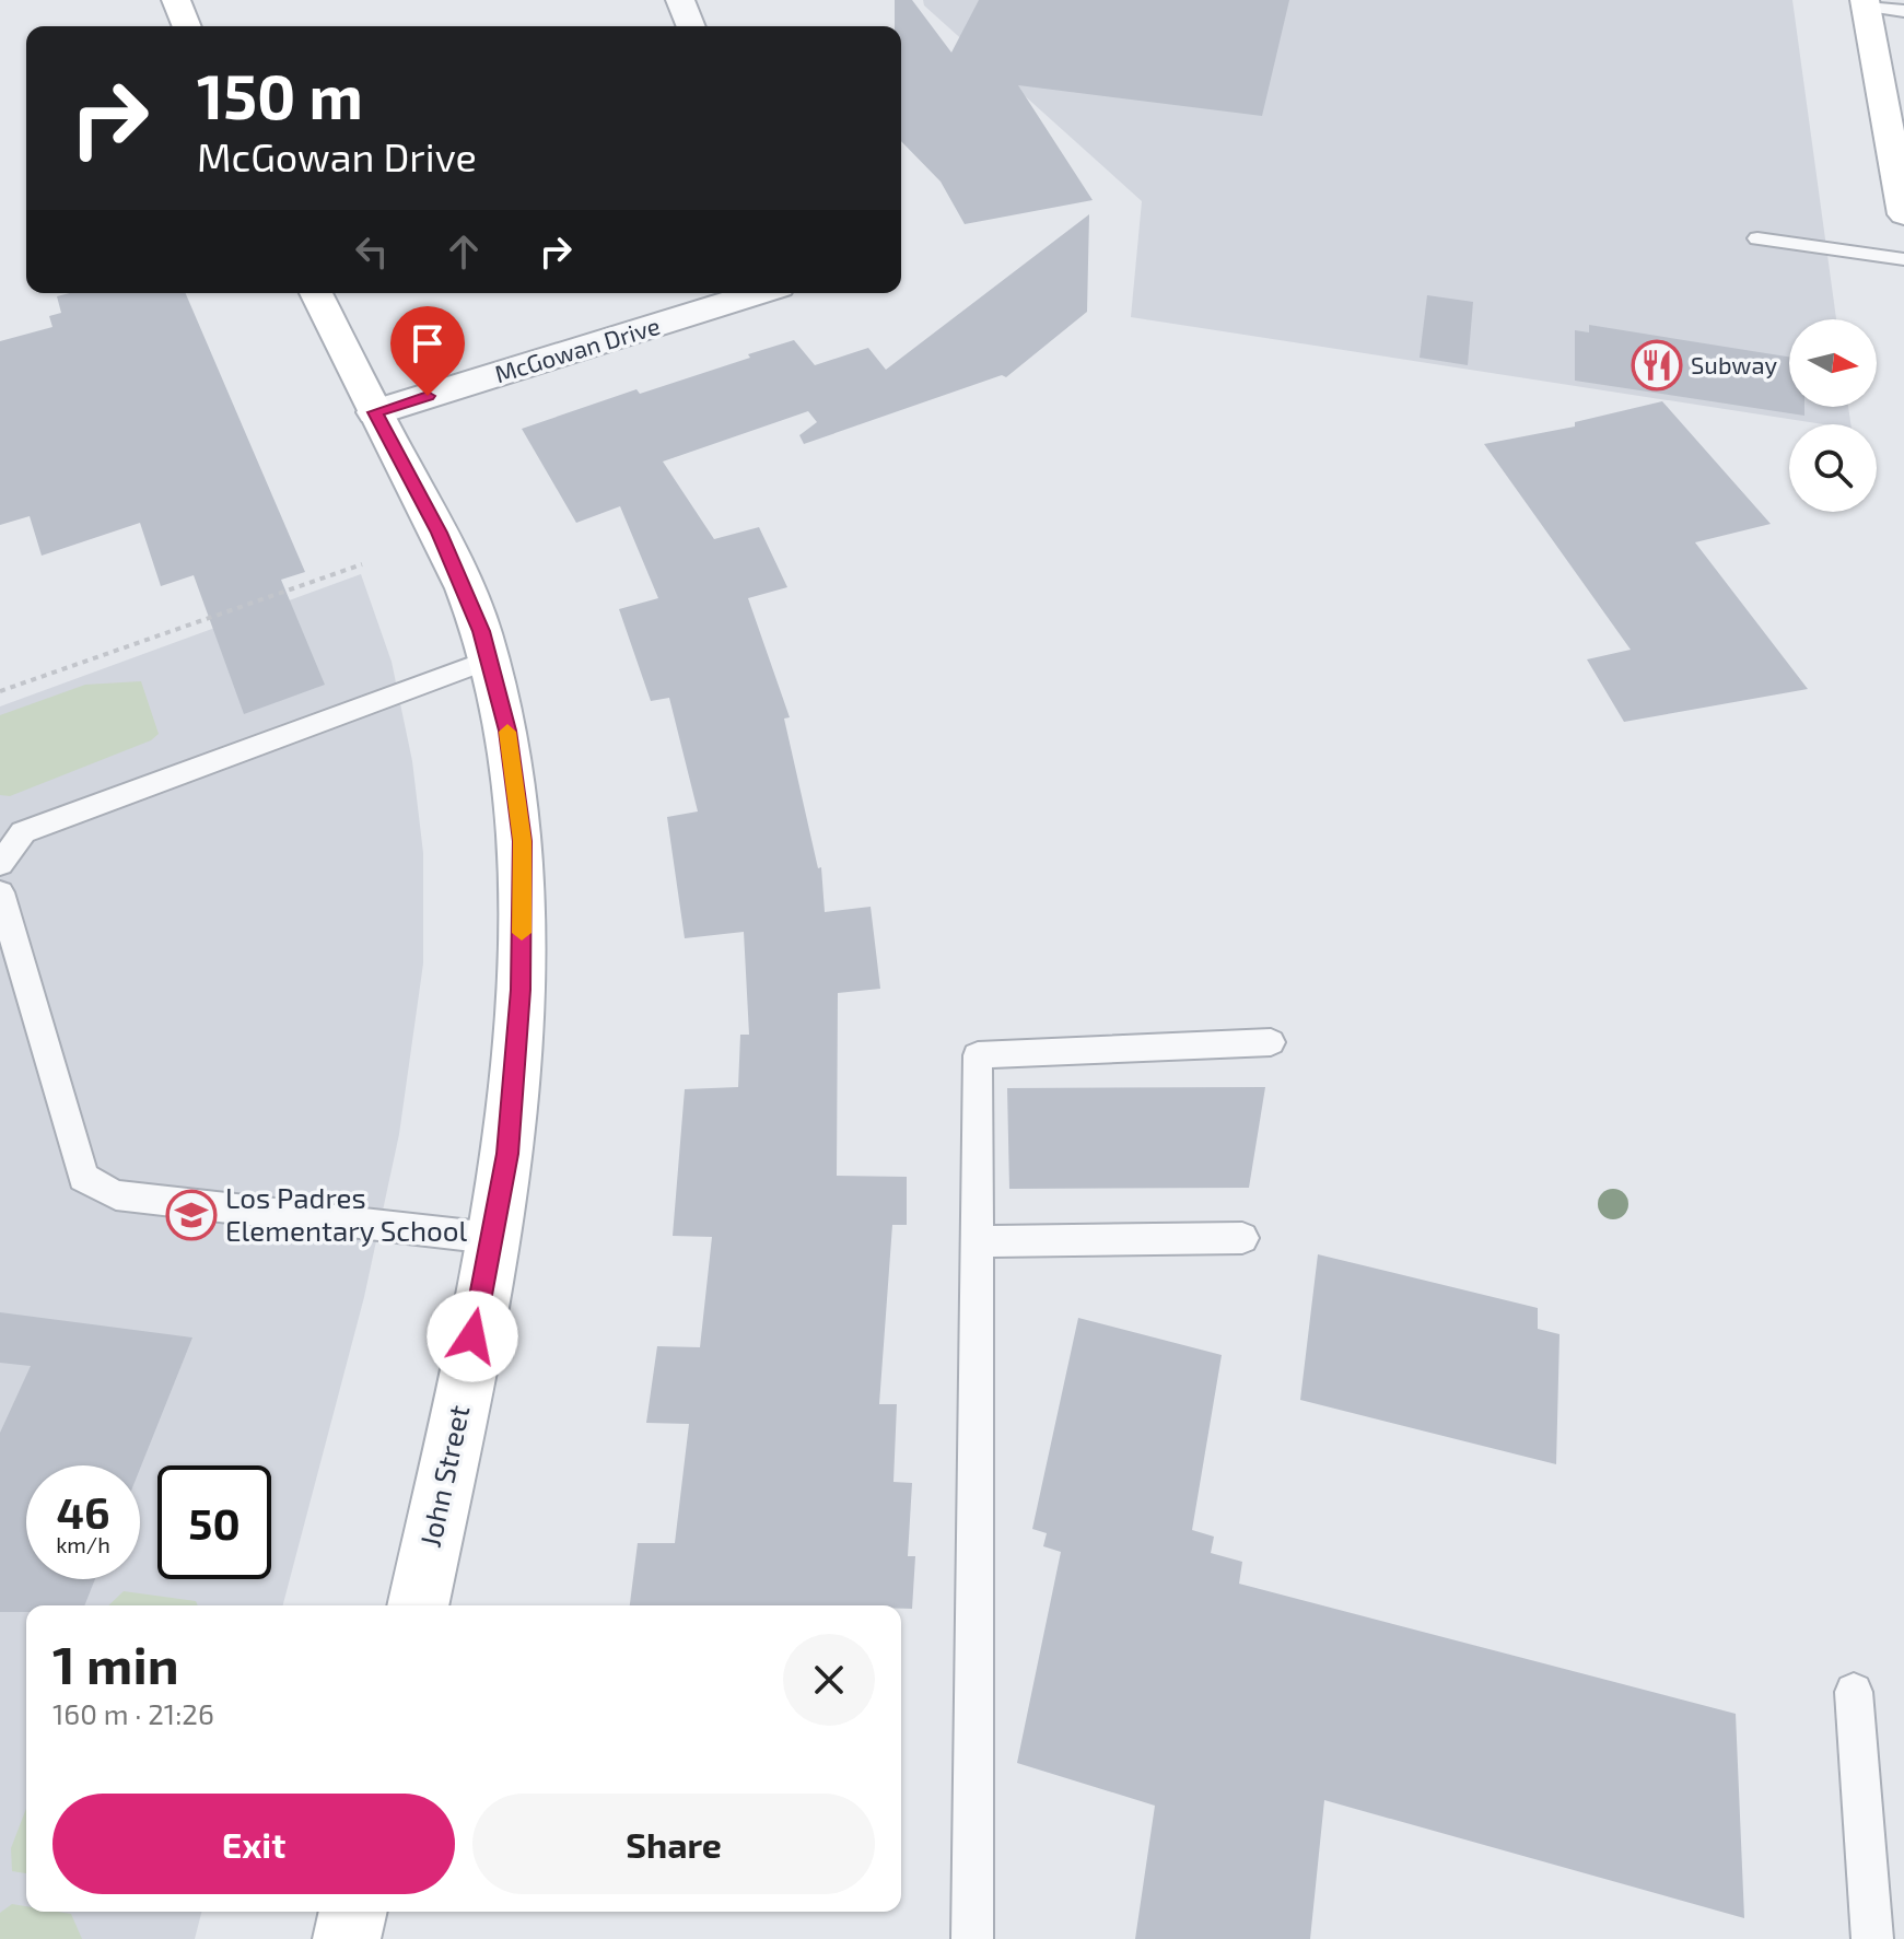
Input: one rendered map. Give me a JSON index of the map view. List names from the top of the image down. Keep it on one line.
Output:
{"streets":{"main road":["John Street"],"street":["McGowan Drive"]},"crossings":[["McGowan Drive","John Street"]],"places":{"restaurant":["Subway"],"school or university":["Los Padres Elementary School"]},"north":"right","page":{"turn":["150 m","McGowan Drive"],"speed":"46 km/h","limit":"50","heading":["1 min","160 m · 21:26"],"buttons":["Exit","Share"]}}
